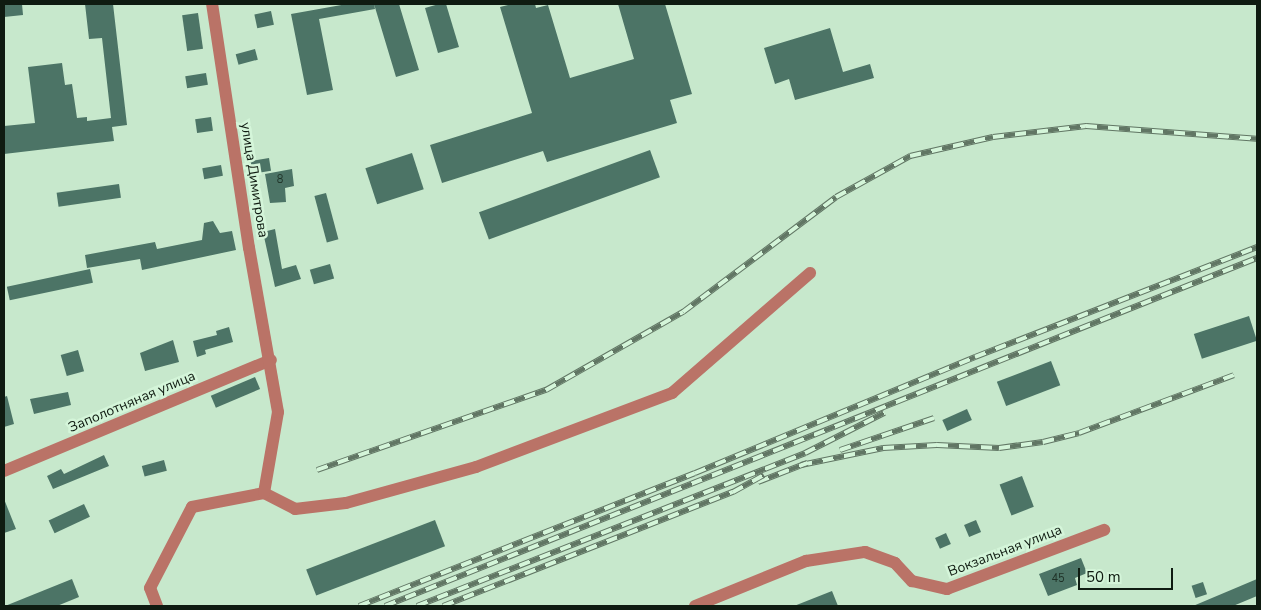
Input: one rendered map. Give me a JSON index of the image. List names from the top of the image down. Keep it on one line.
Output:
{"streets":{"street":["улица Димитрова","Заполотняная улица","Вокзальная улица"]},"crossings":[["улица Димитрова","Заполотняная улица"]],"house_numbers":["8","45"],"scale_bar":"50 m"}
